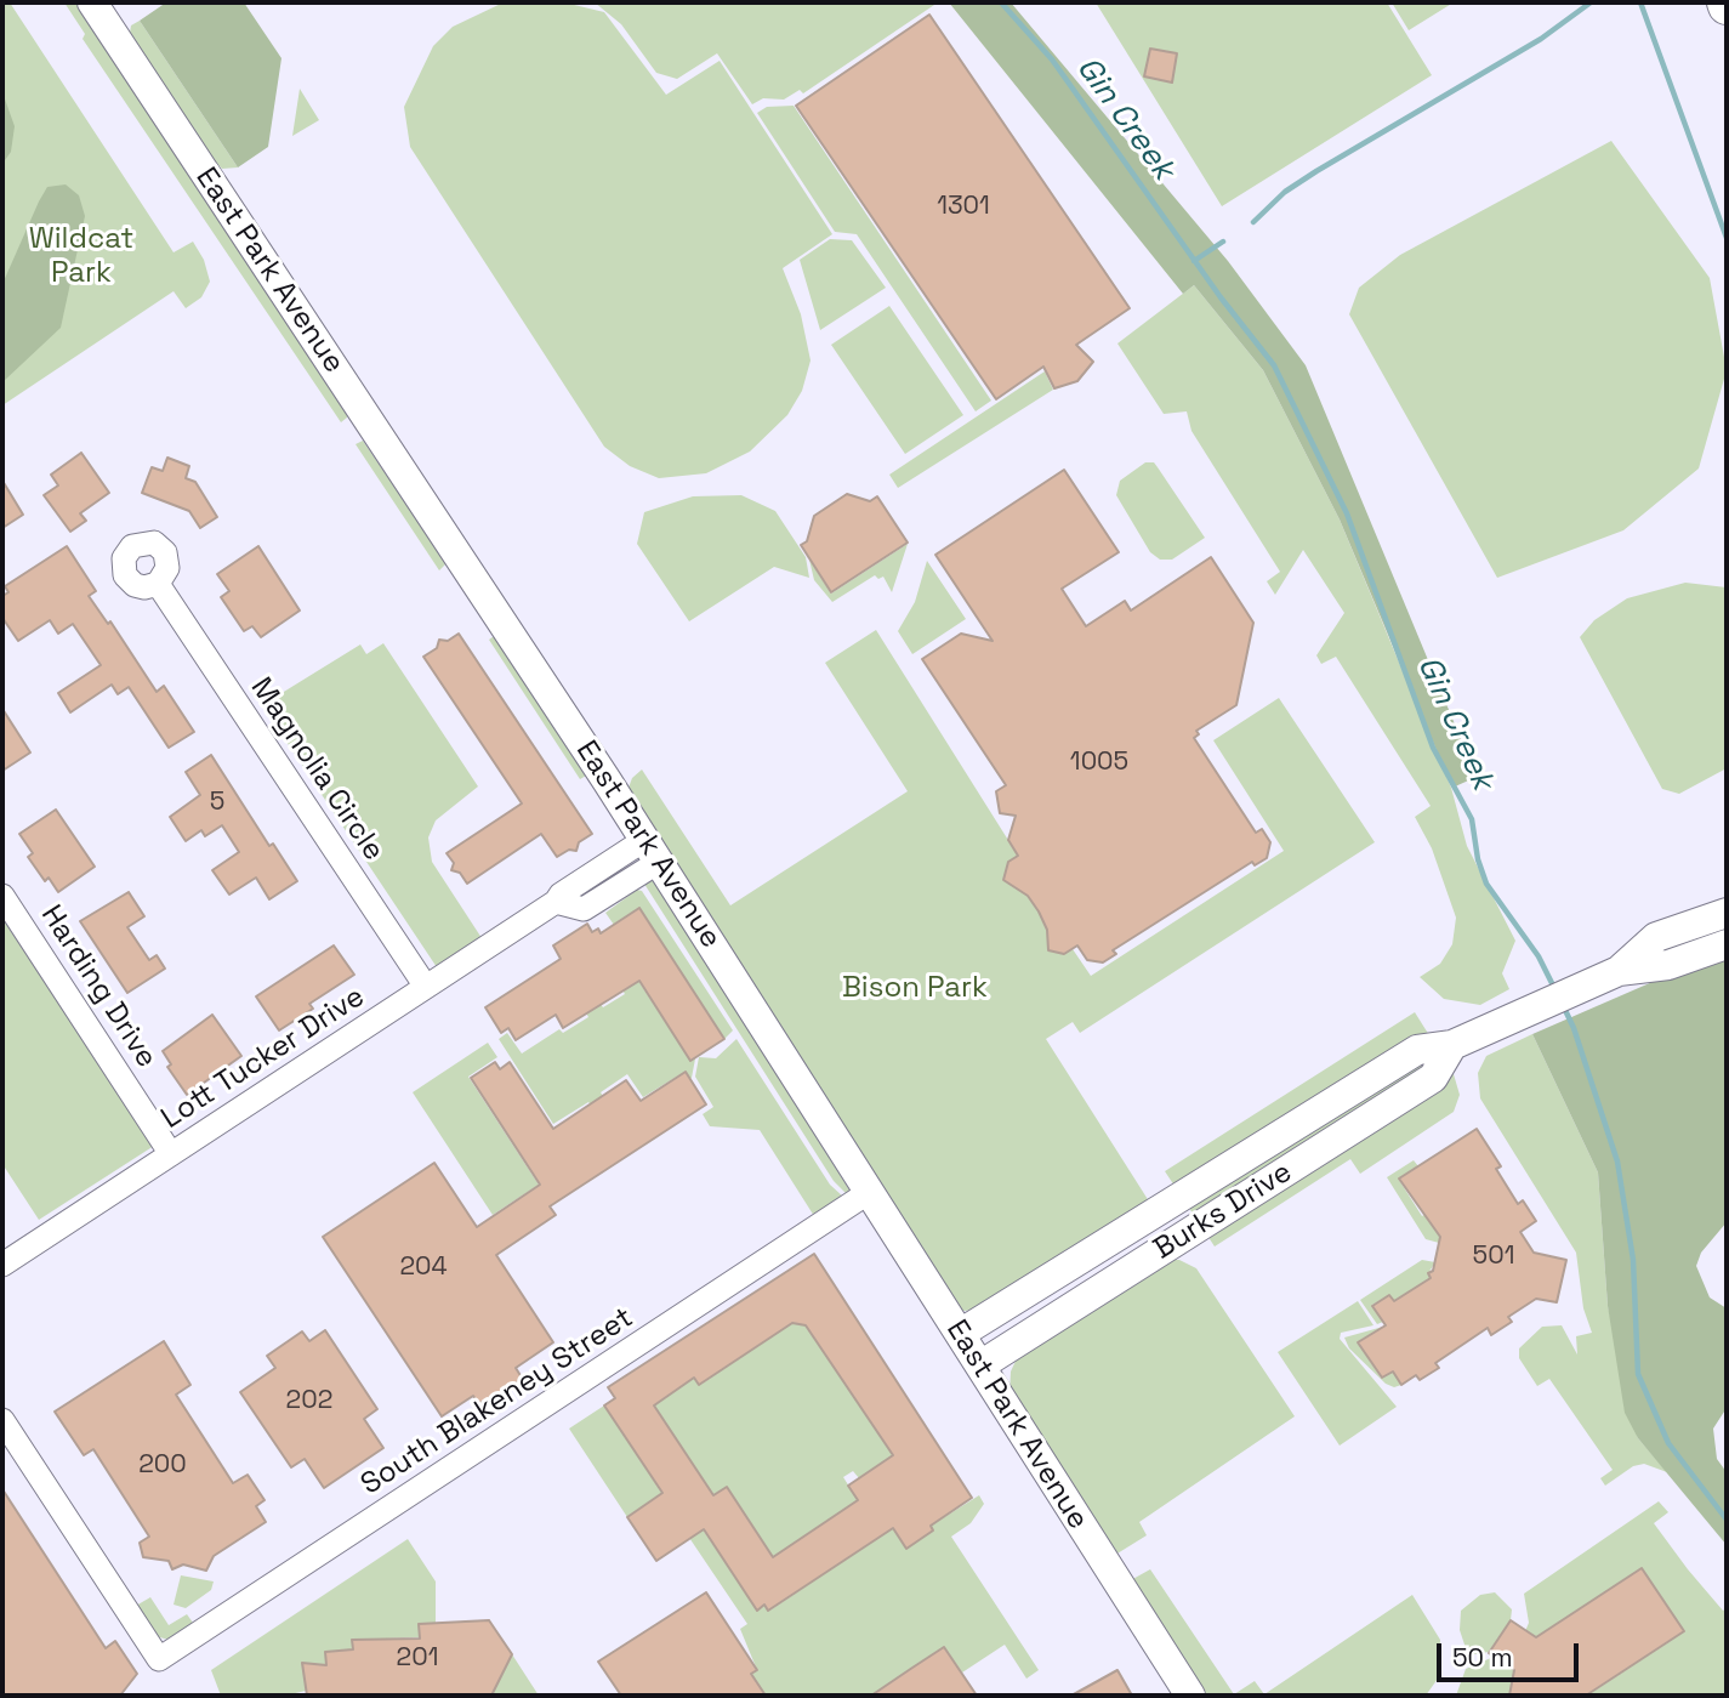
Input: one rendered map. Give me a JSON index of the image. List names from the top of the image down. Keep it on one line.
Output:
{"streets":{"street":["East Park Avenue","Magnolia Circle","Harding Drive","Lott Tucker Drive","Burks Drive","South Blakeney Street"]},"crossings":[["East Park Avenue","Lott Tucker Drive"],["East Park Avenue","Burks Drive"],["East Park Avenue","South Blakeney Street"],["Magnolia Circle","Lott Tucker Drive"],["Harding Drive","Lott Tucker Drive"]],"water":["Gin Creek"],"parks":["Wildcat Park","Bison Park"],"house_numbers":["1301","1005","5","501","204","202","200","201"],"scale_bar":"50 m"}
